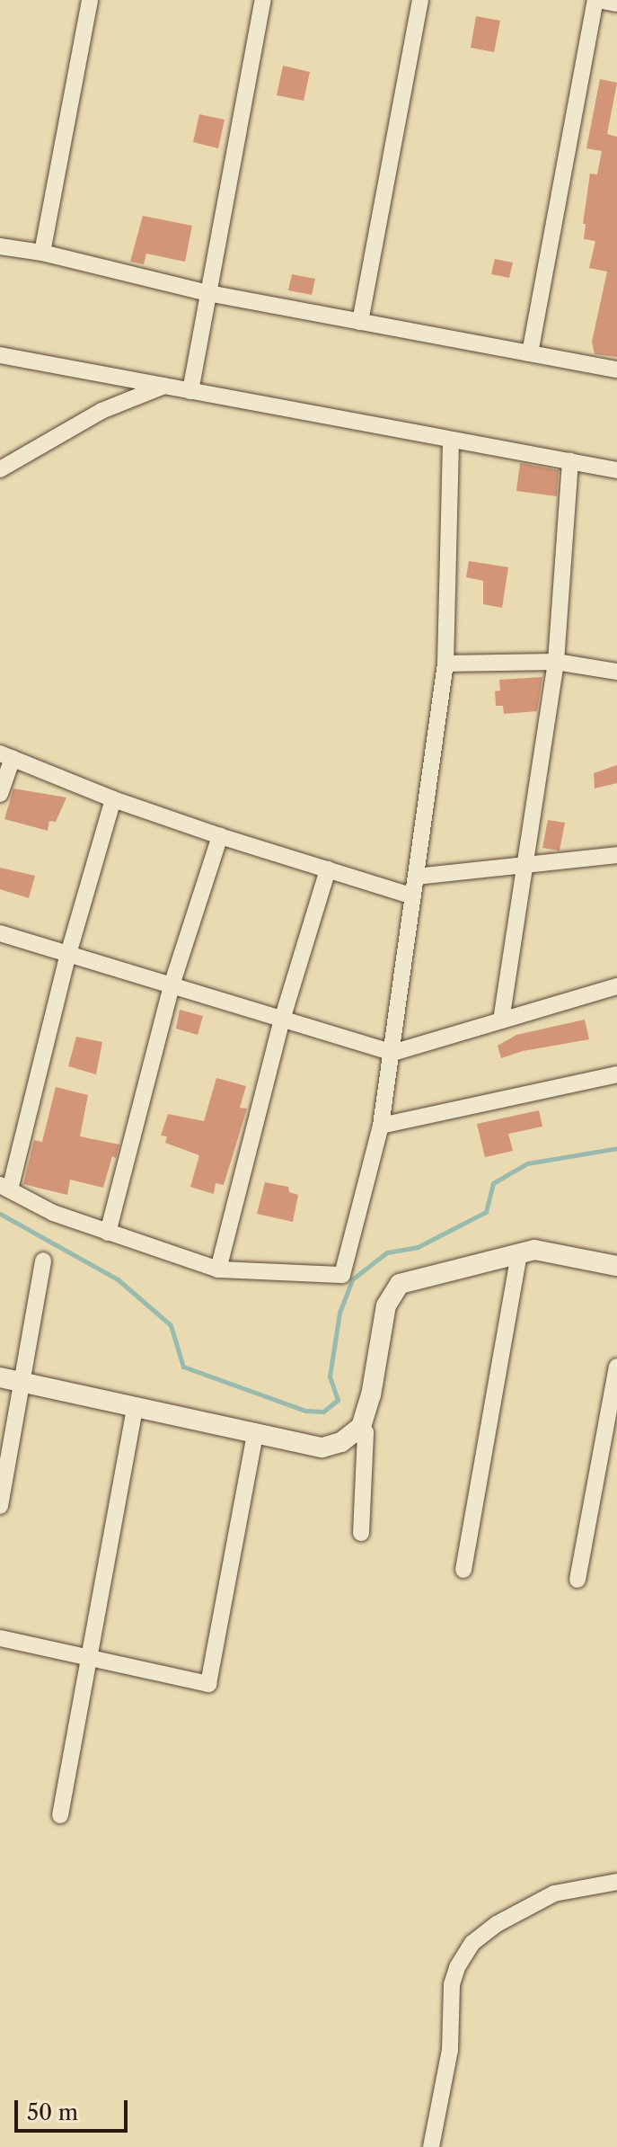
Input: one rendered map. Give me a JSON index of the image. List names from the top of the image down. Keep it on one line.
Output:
{"scale_bar":"50 m"}
